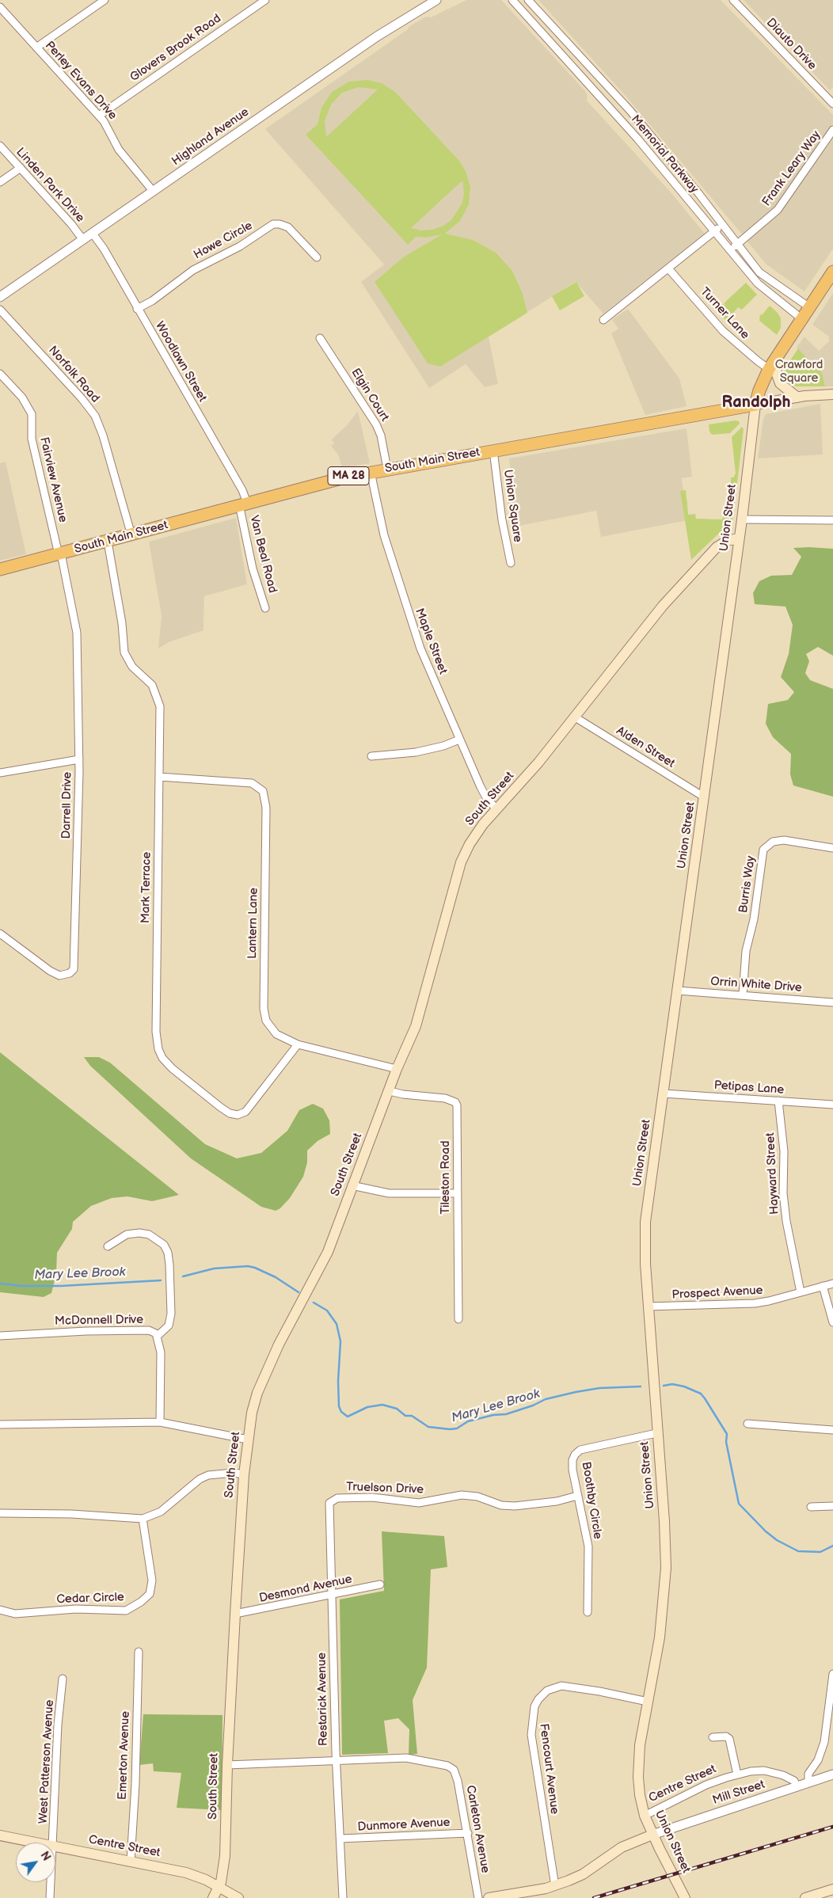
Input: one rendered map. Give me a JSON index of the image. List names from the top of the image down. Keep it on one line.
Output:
{"streets":{"main road":["South Main Street","MA 28","Union Street","South Street","Centre Street"],"street":["Diauto Drive","Glovers Brook Road","Perley Evans Drive","Highland Avenue","Memorial Parkway","Frank Leary Way","Linden Park Drive","Howe Circle","Turner Lane","Woodlawn Street","Norfolk Road","Elgin Court","Fairview Avenue","Union Square","Van Beal Road","Maple Street","Alden Street","Darrell Drive","Burris Way","Mark Terrace","Lantern Lane","Orrin White Drive","Petipas Lane","Hayward Street","Tileston Road","Prospect Avenue","McDonnell Drive","Truelson Drive","Boothby Circle","Desmond Avenue","Cedar Circle","Restarick Avenue","Emerton Avenue","West Patterson Avenue","Fencourt Avenue","Mill Street","Dunmore Avenue","Carleton Avenue"]},"crossings":[["Glovers Brook Road","Perley Evans Drive"],["Perley Evans Drive","Highland Avenue"],["Highland Avenue","Linden Park Drive"],["Highland Avenue","Woodlawn Street"],["Memorial Parkway","Frank Leary Way"],["Howe Circle","Woodlawn Street"],["Woodlawn Street","South Main Street"],["Woodlawn Street","Van Beal Road"],["Norfolk Road","South Main Street"],["Elgin Court","South Main Street"],["South Main Street","Fairview Avenue"],["South Main Street","Union Square"],["South Main Street","Union Street"],["South Main Street","Van Beal Road"],["South Main Street","Maple Street"],["South Main Street","Darrell Drive"],["South Main Street","Mark Terrace"],["Fairview Avenue","Darrell Drive"],["Union Street","Alden Street"],["Union Street","South Street"],["Union Street","Orrin White Drive"],["Union Street","Petipas Lane"],["Union Street","Prospect Avenue"],["Union Street","Boothby Circle"],["Union Street","Fencourt Avenue"],["Union Street","Centre Street"],["Union Street","Mill Street"],["Maple Street","South Street"],["Alden Street","South Street"],["South Street","Lantern Lane"],["South Street","Tileston Road"],["South Street","Desmond Avenue"],["South Street","Centre Street"],["Burris Way","Orrin White Drive"],["Mark Terrace","Lantern Lane"],["Petipas Lane","Hayward Street"],["Hayward Street","Prospect Avenue"],["Truelson Drive","Boothby Circle"],["Truelson Drive","Restarick Avenue"],["Desmond Avenue","Restarick Avenue"],["Restarick Avenue","Dunmore Avenue"],["Restarick Avenue","Carleton Avenue"],["Emerton Avenue","Centre Street"],["Centre Street","Mill Street"],["Dunmore Avenue","Carleton Avenue"]],"districts":["Randolph"],"water":["Mary Lee Brook"],"parks":["Crawford Square"],"north":"top right"}
